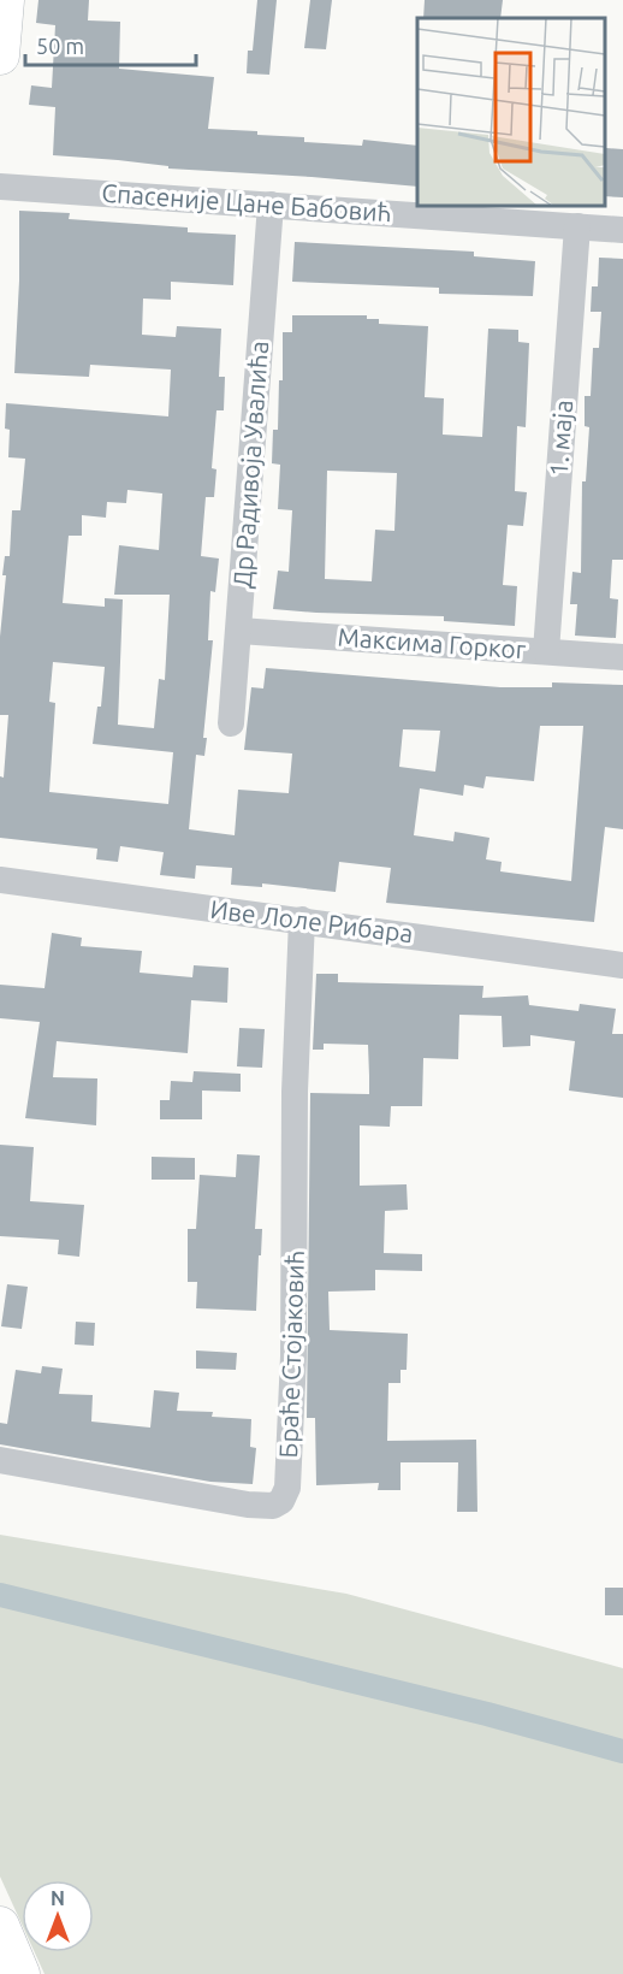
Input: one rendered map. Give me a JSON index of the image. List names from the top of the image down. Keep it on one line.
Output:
{"streets":{"street":["Спасеније Цане Бабовић","1. маја","Др Радивоја Увалића","Максима Горког","Иве Лоле Рибара","Браће Стојаковић"]},"crossings":[["Спасеније Цане Бабовић","1. маја"],["Спасеније Цане Бабовић","Др Радивоја Увалића"],["1. маја","Максима Горког"],["Др Радивоја Увалића","Максима Горког"],["Иве Лоле Рибара","Браће Стојаковић"]],"scale_bar":"50 m","north":"top"}
